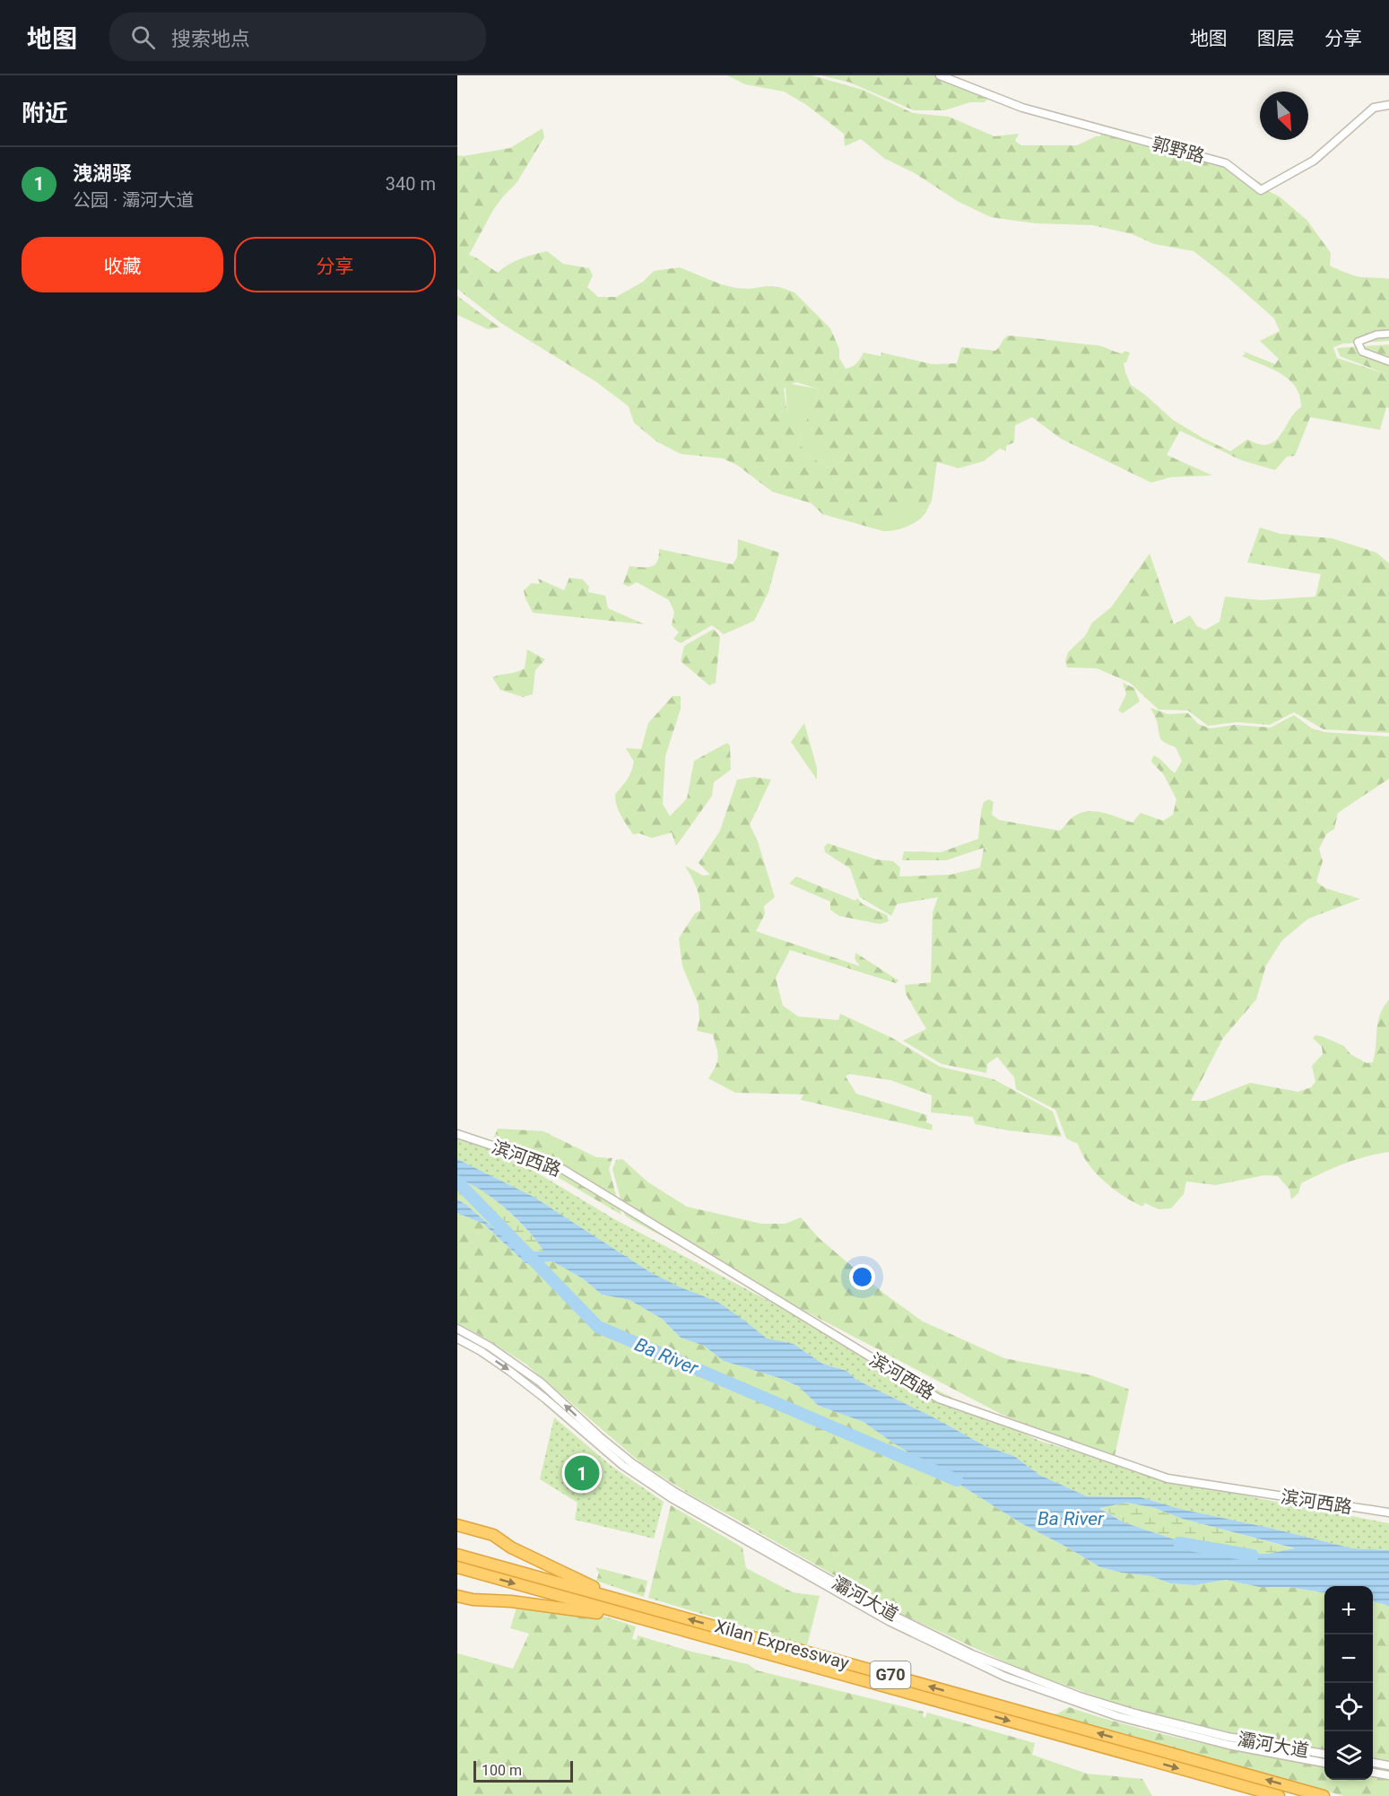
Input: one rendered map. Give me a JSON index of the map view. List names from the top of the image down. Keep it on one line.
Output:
{"streets":{"highway":["Xilan Expressway","G70"],"street":["郭野路","滨河西路","灞河大道"]},"water":["Ba River"],"scale_bar":"100 m","north":"bottom right","page":{"header":"地图","search":"搜索地点","nav":["地图","图层","分享"],"heading":"附近","list":[{"mark":"1","name":"洩湖驿","note":"公园 · 灞河大道","value":"340 m"}],"buttons":["收藏","分享"],"pins":"1","map_buttons":["+","−"],"scale":"100 m"}}
